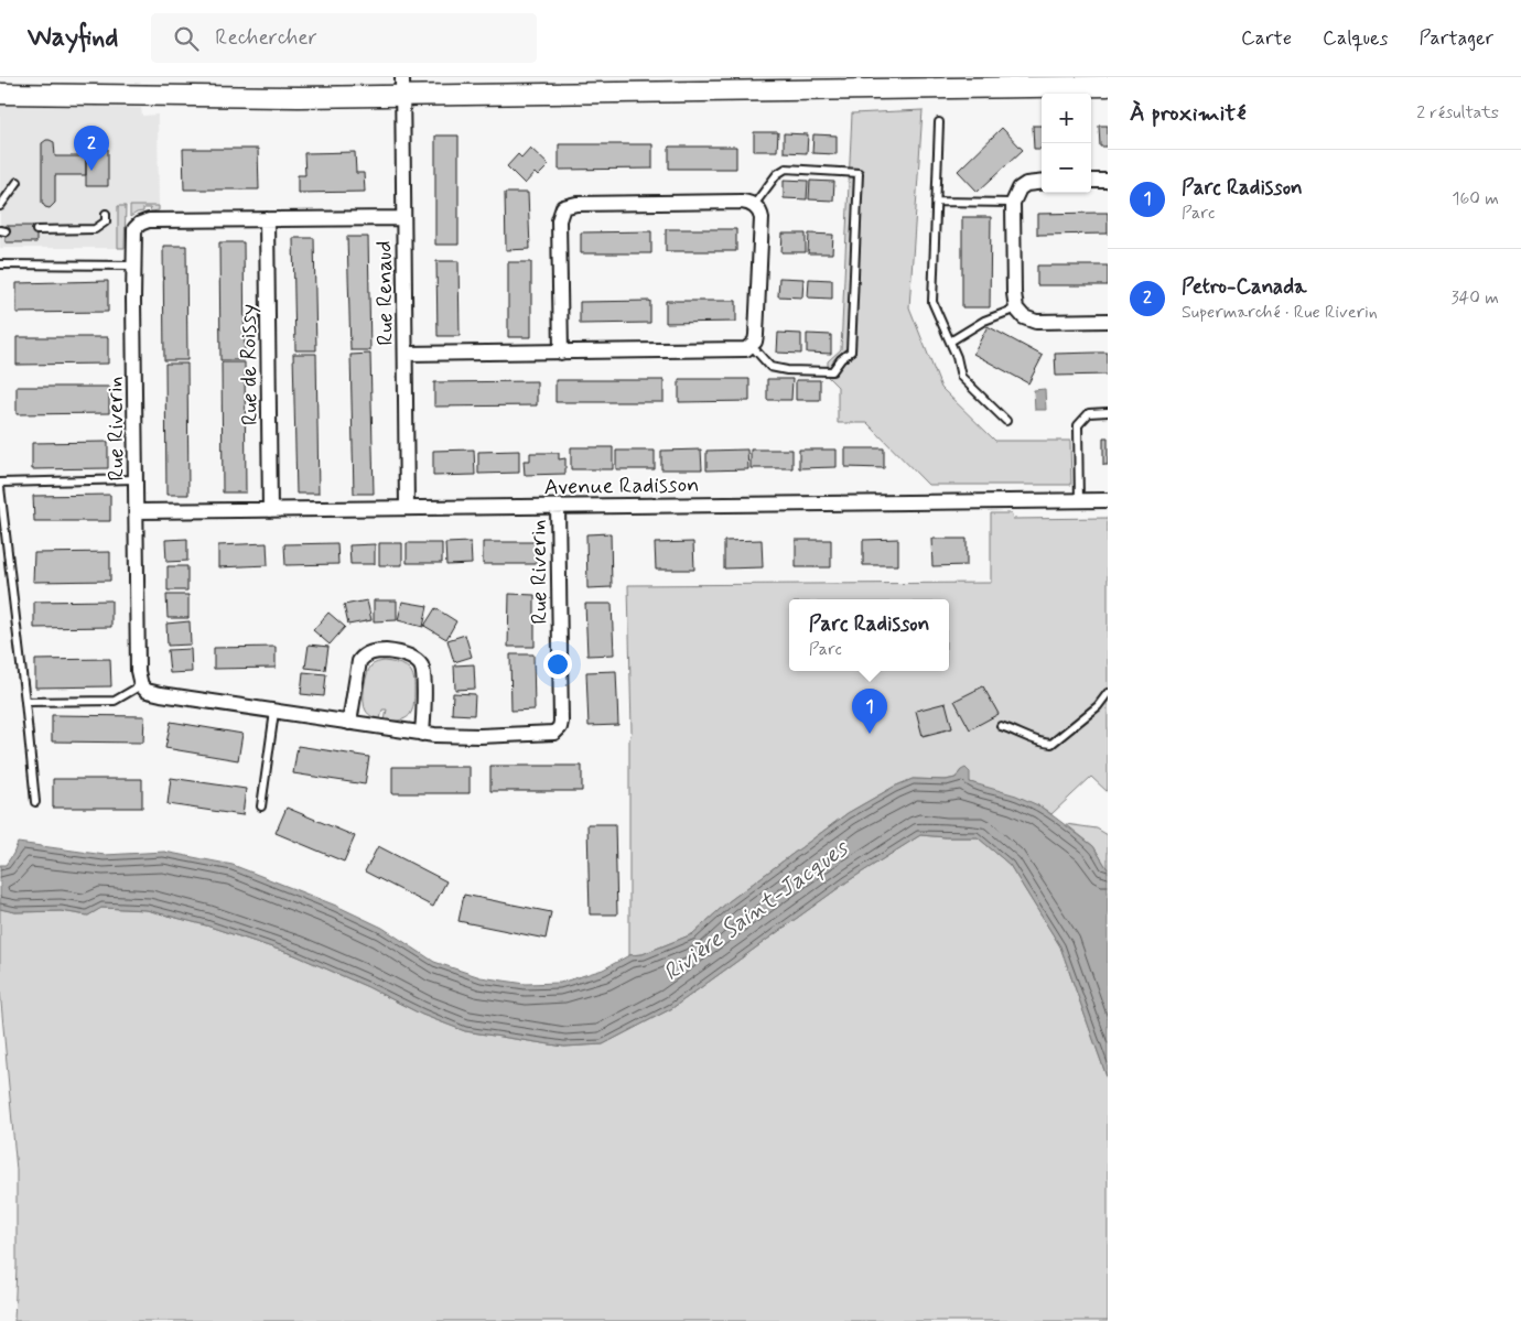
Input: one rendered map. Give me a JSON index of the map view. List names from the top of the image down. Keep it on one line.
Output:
{"streets":{"street":["Rue Renaud","Rue de Roissy","Rue Riverin","Avenue Radisson"]},"crossings":[["Rue Renaud","Rue Riverin"],["Rue Renaud","Avenue Radisson"],["Rue de Roissy","Rue Riverin"],["Rue de Roissy","Avenue Radisson"],["Rue Riverin","Avenue Radisson"]],"water":["Rivière Saint-Jacques"],"page":{"header":"Wayfind","search":"Rechercher","nav":["Carte","Calques","Partager"],"heading":["À proximité","2 résultats"],"map_buttons":["+","−"],"pins":["2","1"],"list":[{"mark":"1","name":"Parc Radisson","note":"Parc","value":"160 m"},{"mark":"2","name":"Petro-Canada","note":"Supermarché · Rue Riverin","value":"340 m"}],"popup":["Parc Radisson","Parc"]}}
